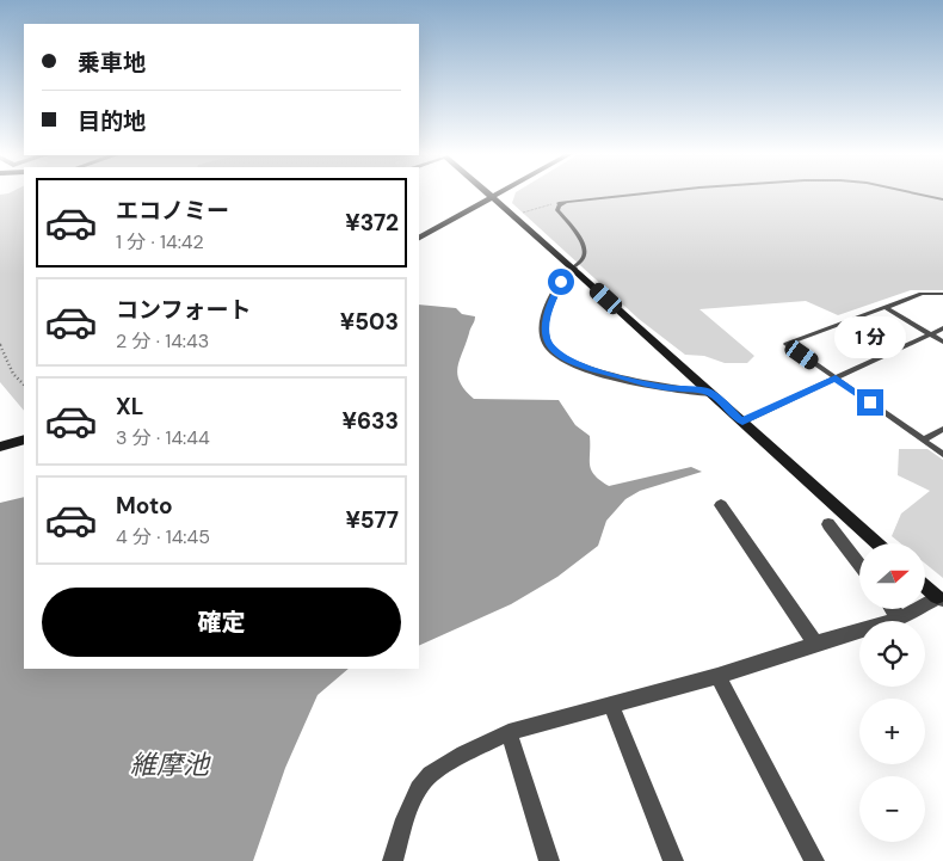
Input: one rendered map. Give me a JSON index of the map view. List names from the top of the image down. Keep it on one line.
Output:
{"water":["維摩池"],"north":"right","page":{"banner":["乗車地","目的地"],"list":[{"name":"エコノミー","note":"1 分 · 14:42","value":"¥372"},{"name":"コンフォート","note":"2 分 · 14:43","value":"¥503"},{"name":"XL","note":"3 分 · 14:44","value":"¥633"},{"name":"Moto","note":"4 分 · 14:45","value":"¥577"}],"bubble":"1 分","map_buttons":["+","−"],"buttons":"確定"}}
